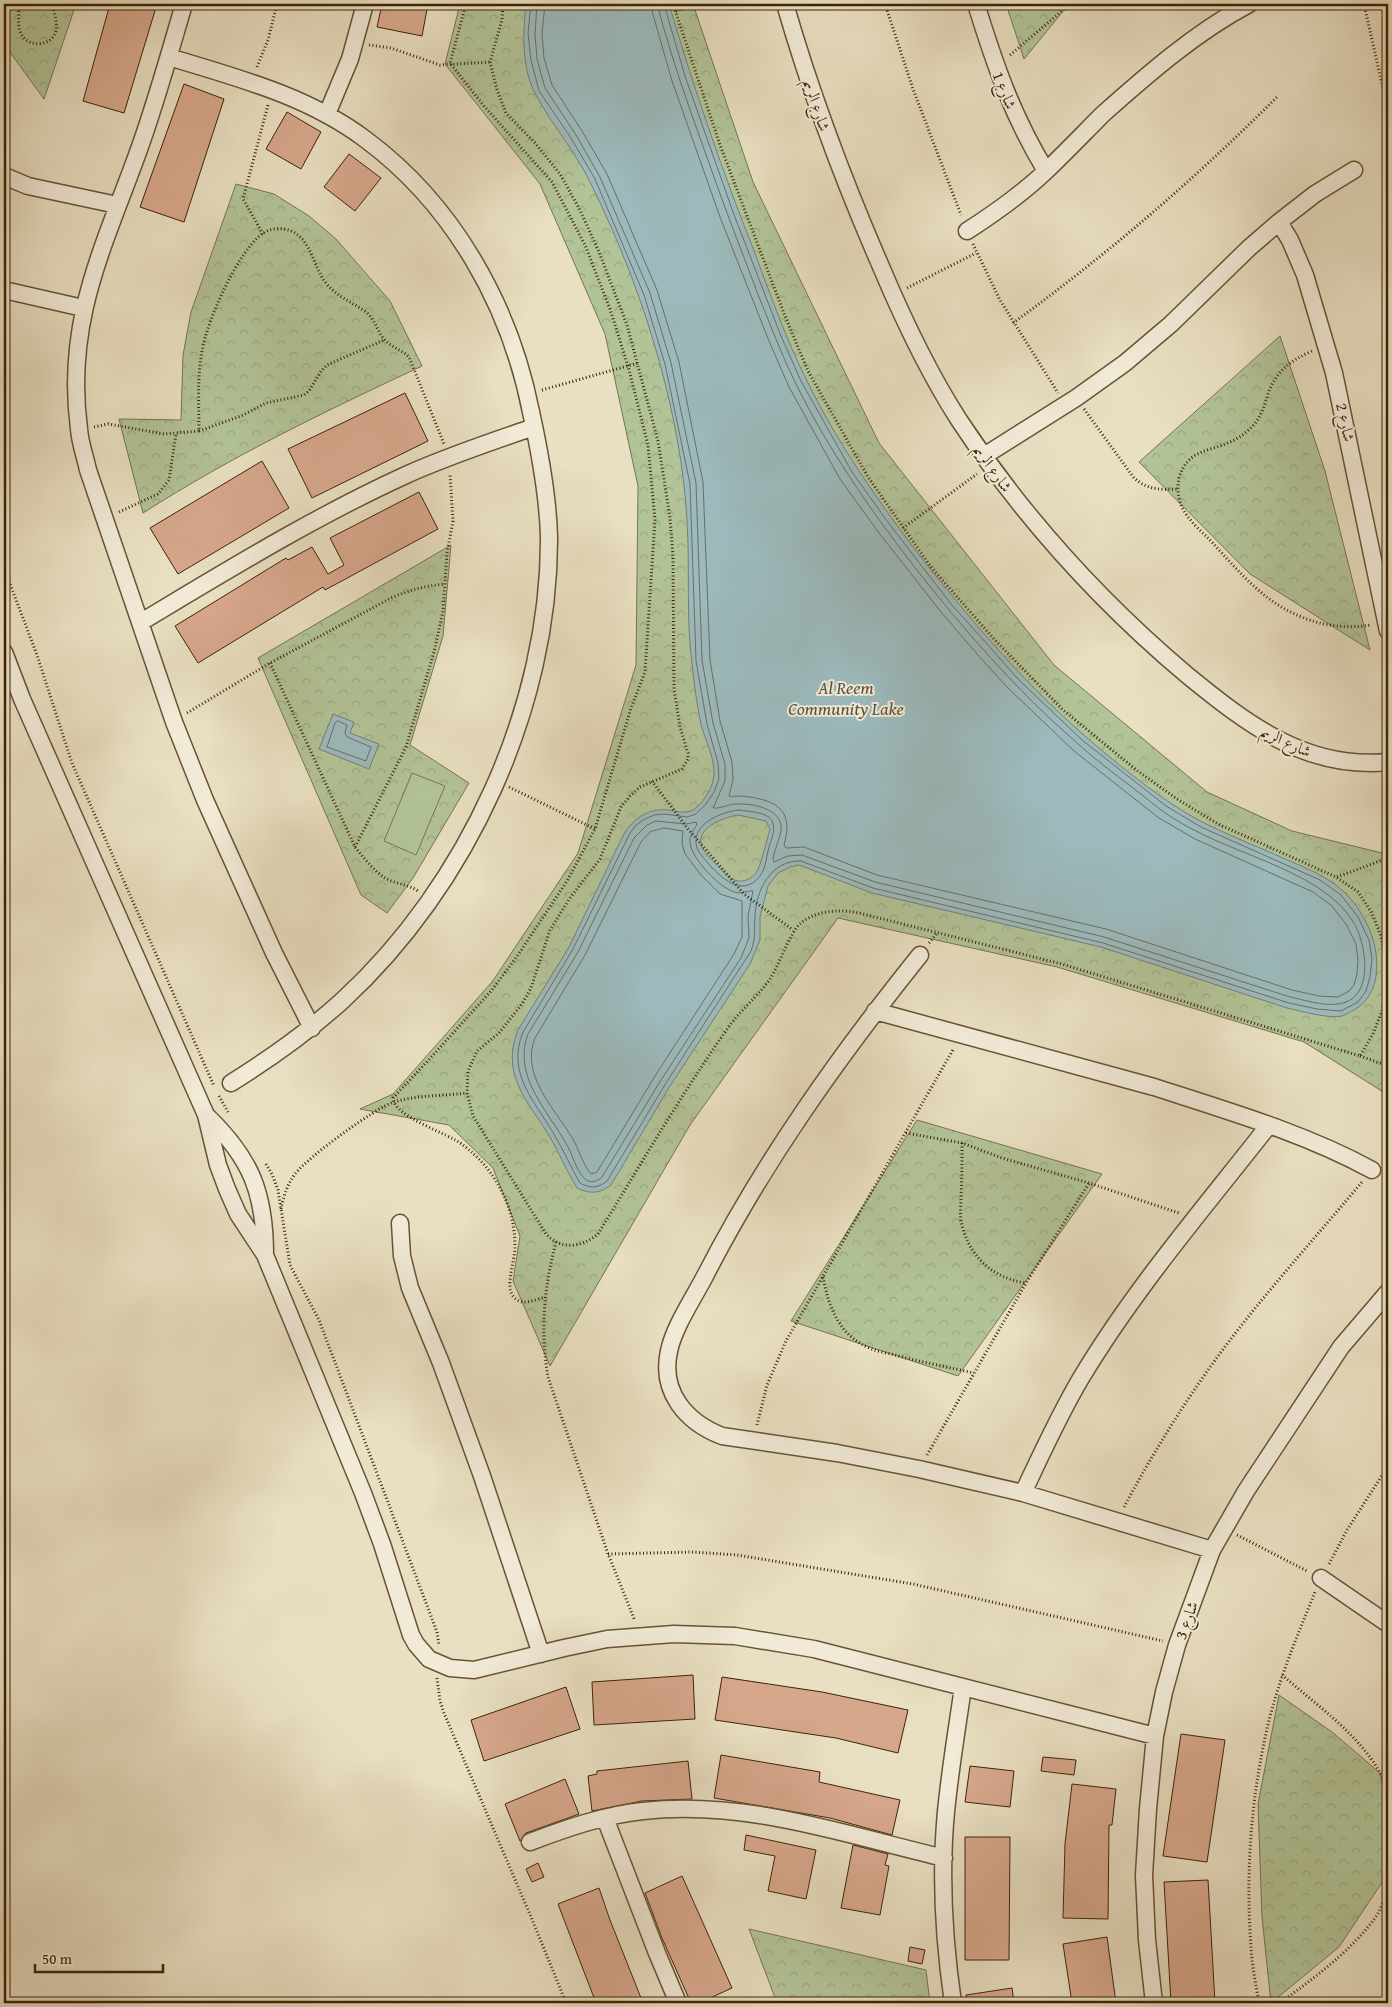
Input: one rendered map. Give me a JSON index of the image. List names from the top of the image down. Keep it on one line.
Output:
{"streets":{"street":["شارع 1","شارع الريم","شارع 2","شارع 3"]},"water":["Al Reem Community Lake"],"scale_bar":"50 m"}
